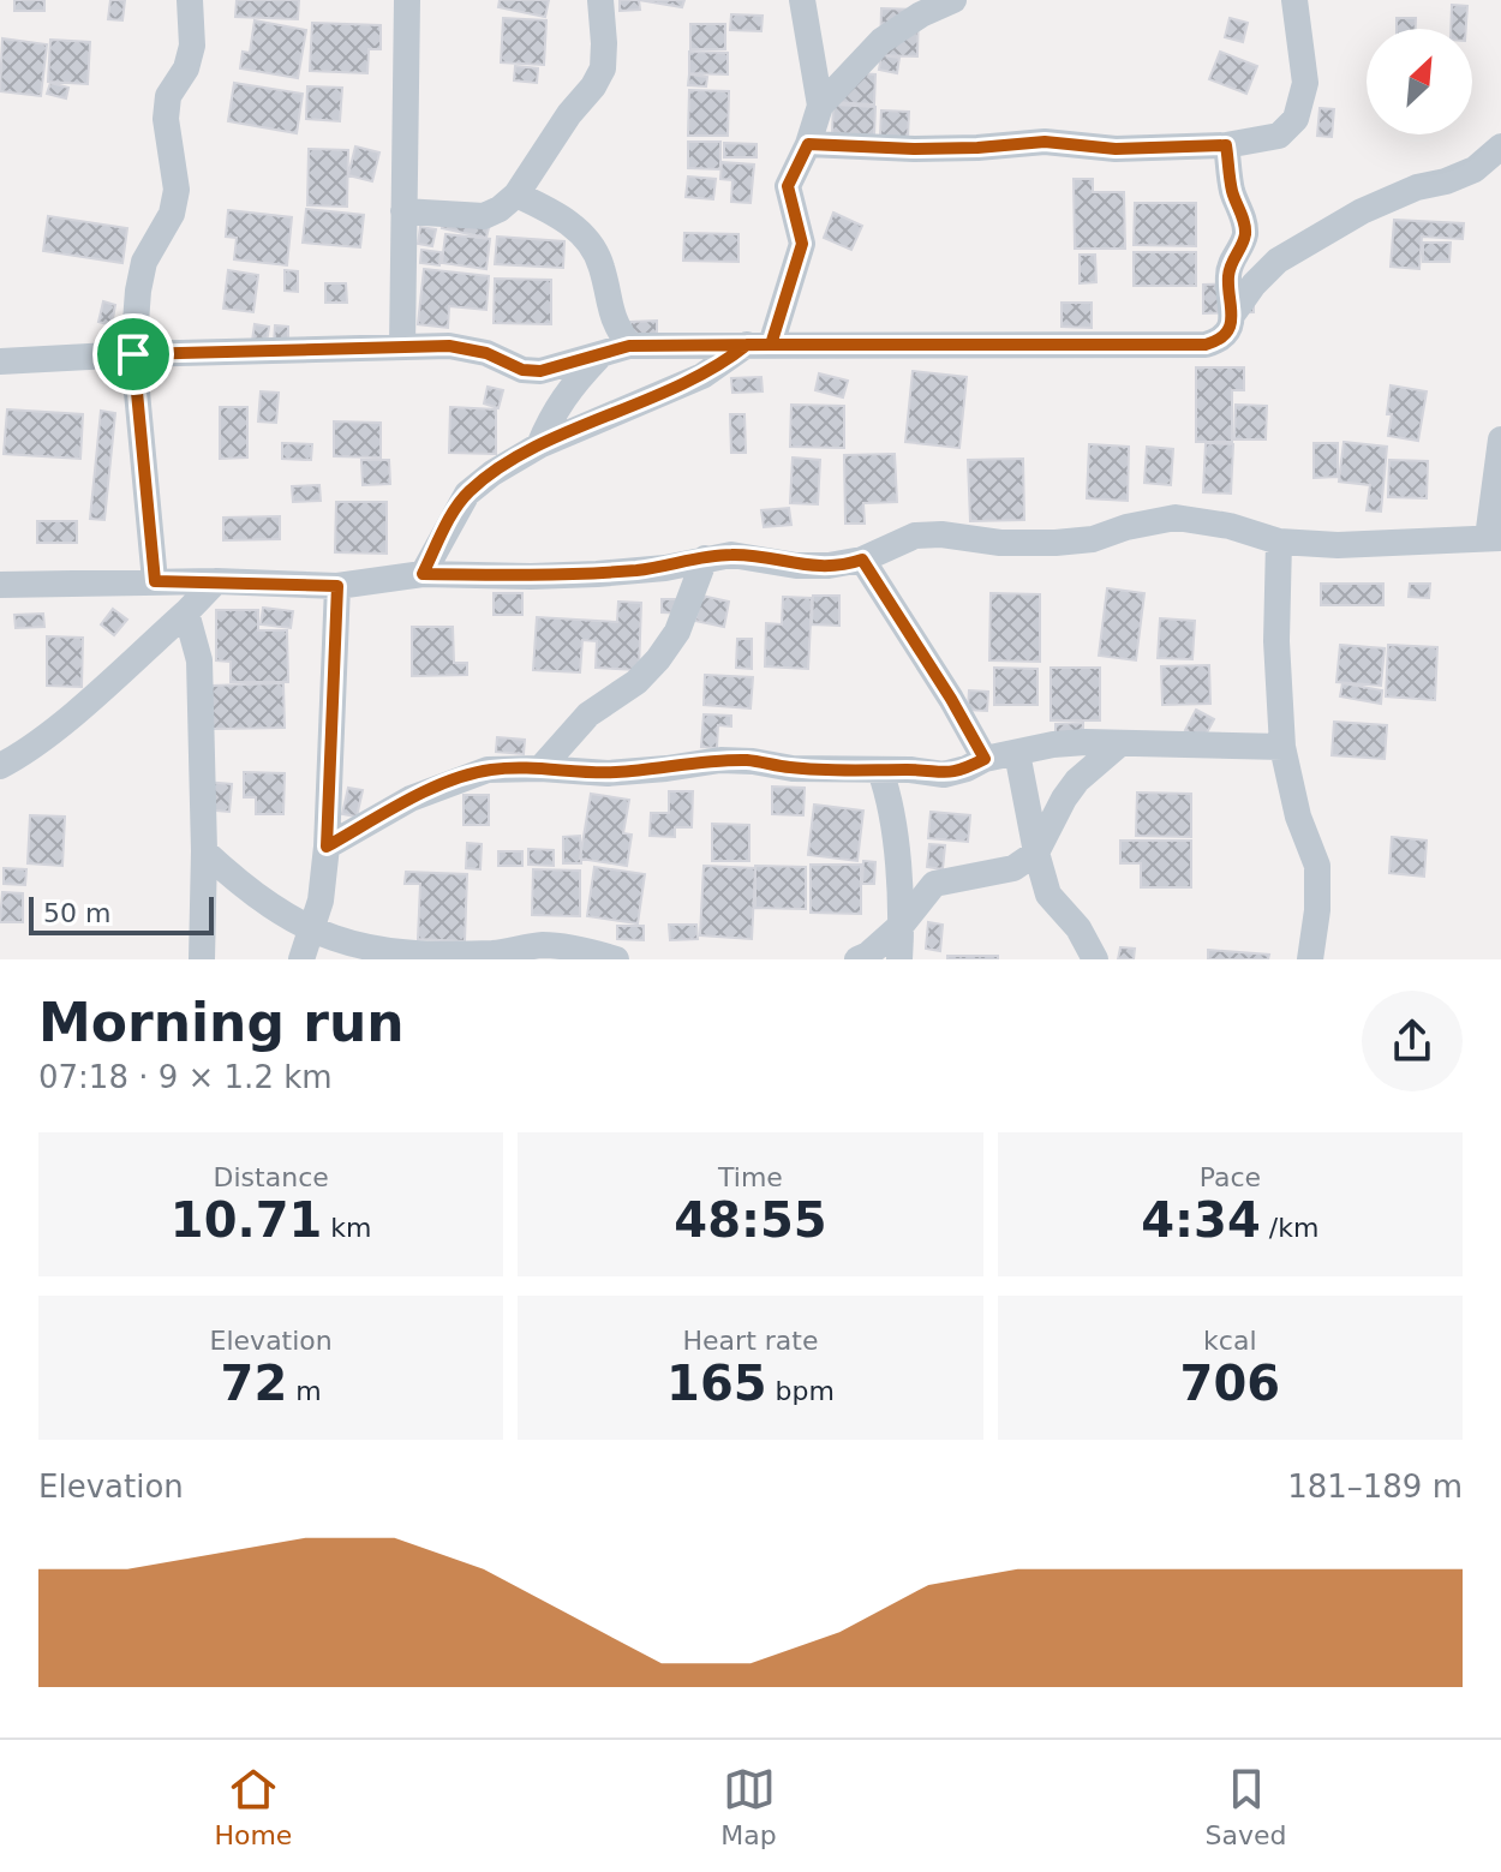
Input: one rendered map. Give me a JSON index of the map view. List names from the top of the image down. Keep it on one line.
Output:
{"scale_bar":"50 m","north":"top right","page":{"scale":"50 m","heading":["Morning run","07:18 · 9 × 1.2 km"],"stats":[["Distance","10.71 km"],["Time","48:55"],["Pace","4:34 /km"],["Elevation","72 m"],["Heart rate","165 bpm"],["kcal","706"]],"chart":["Elevation","181–189 m"],"tabs":["Home","Map","Saved"]}}
